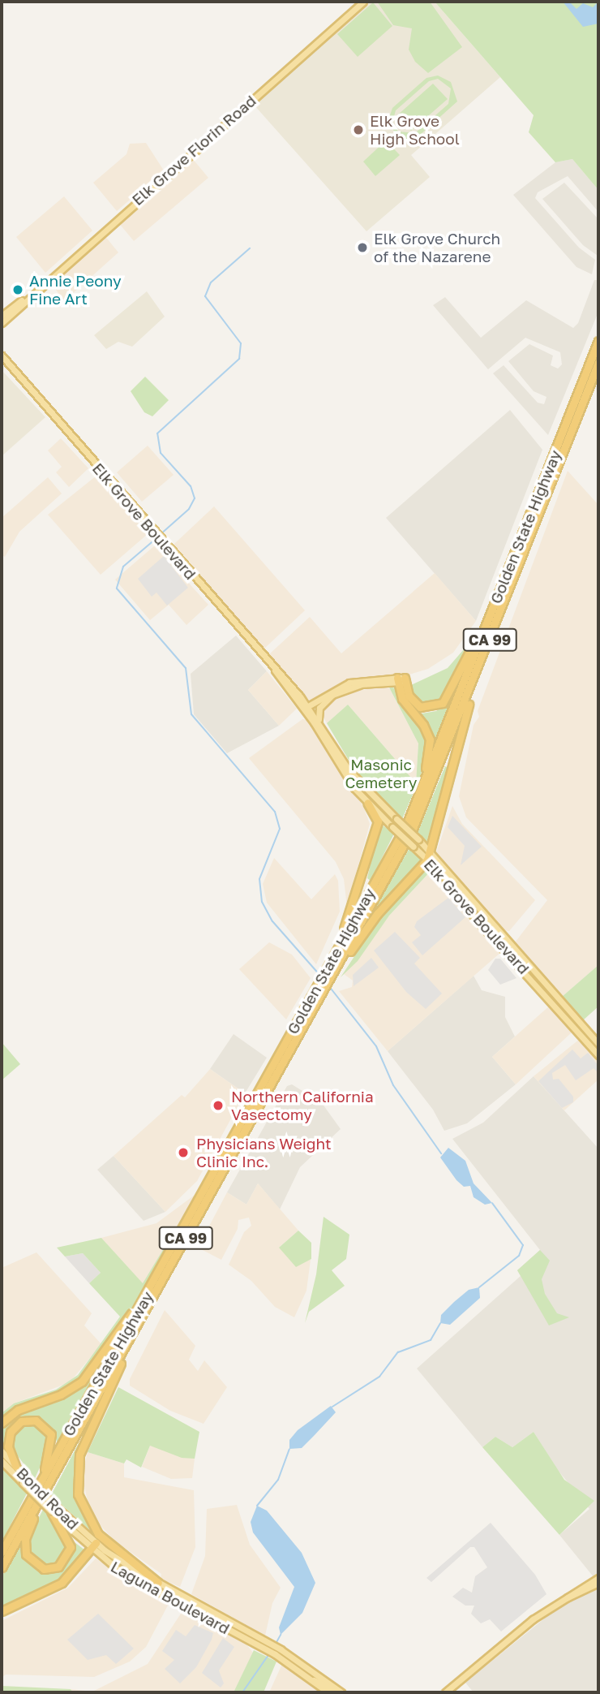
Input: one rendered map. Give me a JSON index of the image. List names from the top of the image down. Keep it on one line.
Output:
{"streets":{"highway":["Golden State Highway","CA 99"],"main road":["Elk Grove Florin Road","Elk Grove Boulevard","Bond Road","Laguna Boulevard"]},"crossings":[["Bond Road","Laguna Boulevard"]],"parks":["Masonic Cemetery"],"places":["Elk Grove High School","Elk Grove Church of the Nazarene","Annie Peony Fine Art","Northern California Vasectomy","Physicians Weight Clinic Inc."]}
